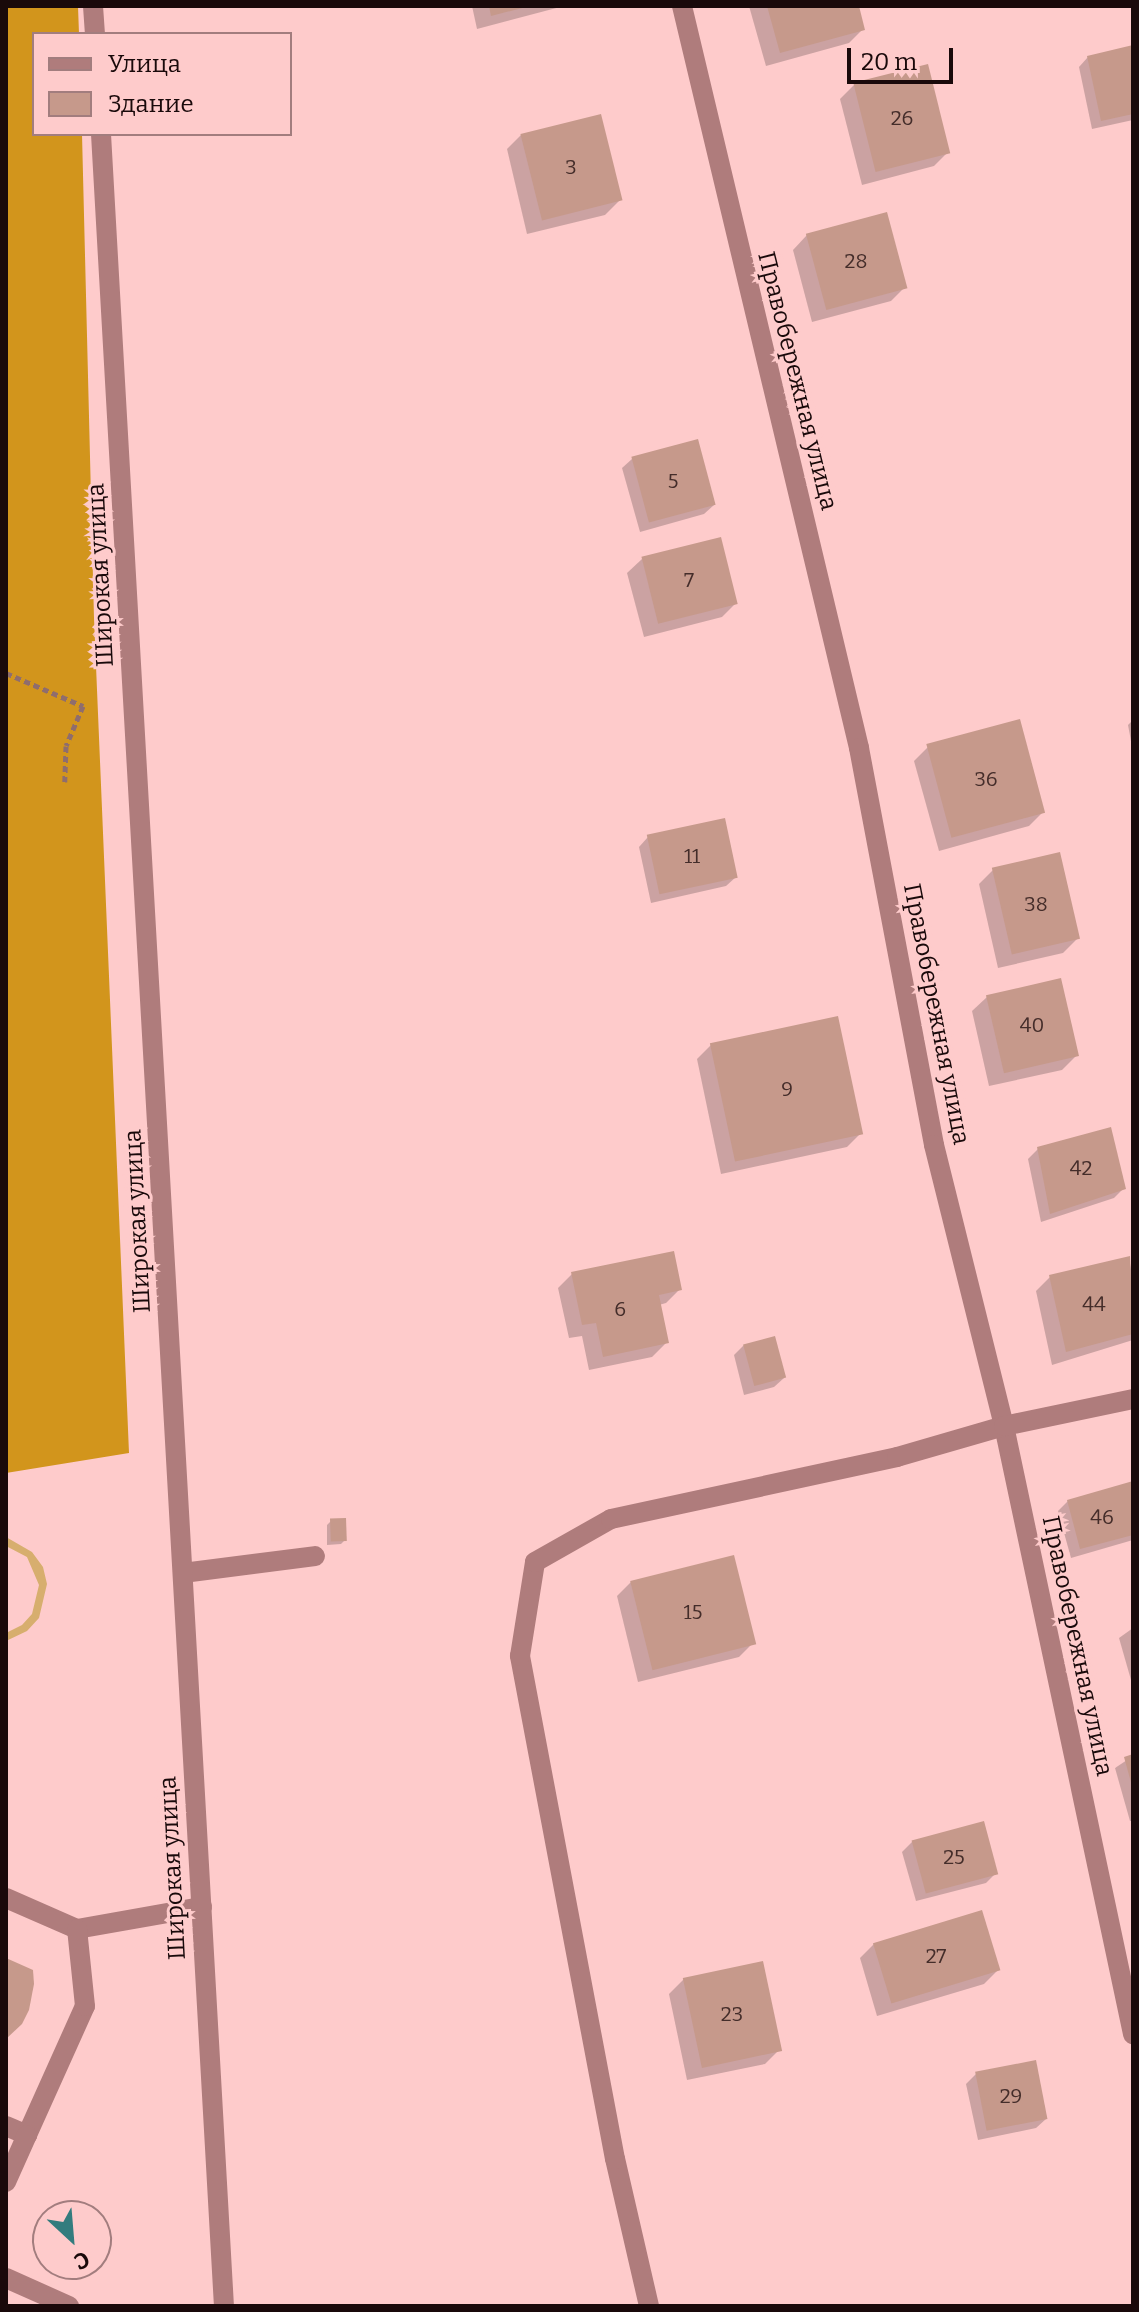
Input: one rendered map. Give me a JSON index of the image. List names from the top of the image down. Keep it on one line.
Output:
{"streets":{"street":["Правобережная улица","Широкая улица"]},"house_numbers":["26","3","28","5","7","36","11","38","40","9","42","44","6","46","15","25","27","23","29"],"legend":["Улица","Здание"],"scale_bar":"20 m","north":"bottom right"}
